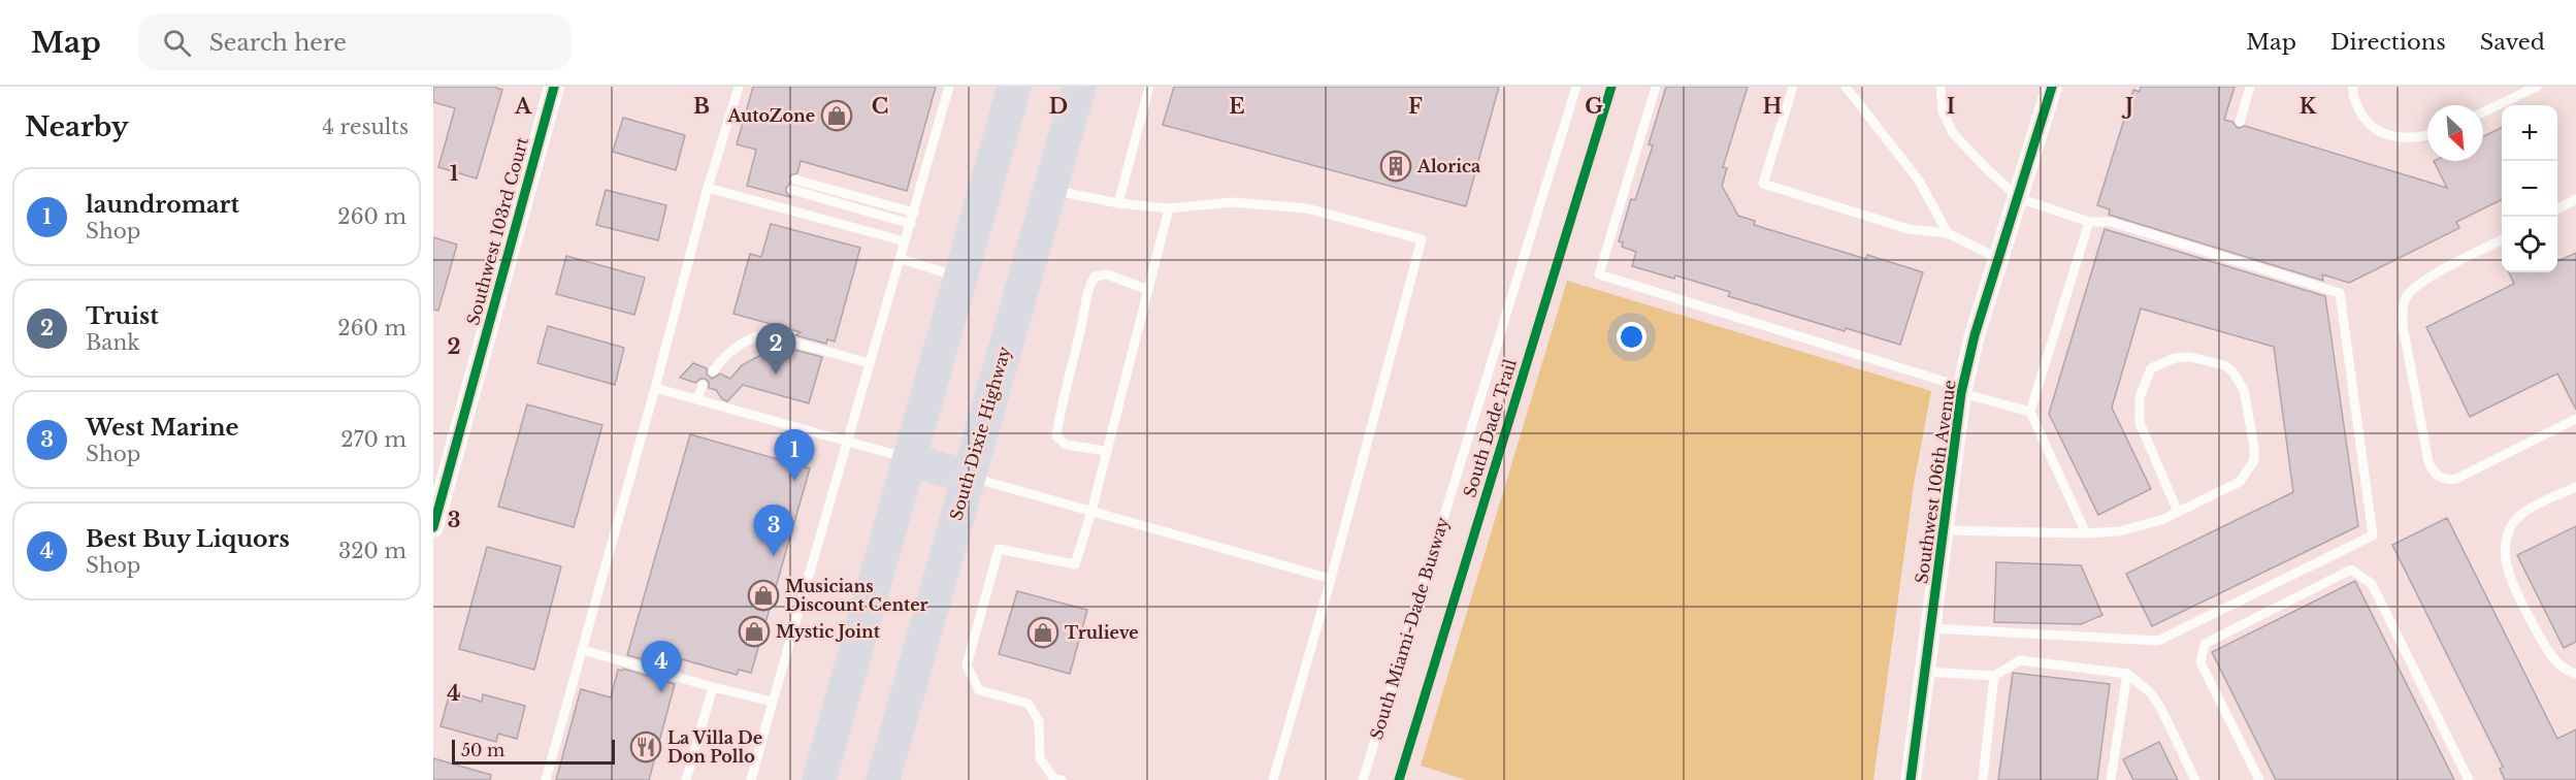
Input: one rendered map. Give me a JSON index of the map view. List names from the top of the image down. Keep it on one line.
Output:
{"streets":{"highway":["South Dixie Highway"],"street":["Southwest 103rd Court","Southwest 106th Avenue"],"lane":["South Miami-Dade Busway"],"cycle path":["South Dade Trail"]},"places":{"shop":["AutoZone","Musicians Discount Center","Mystic Joint","Trulieve"],"building":["Alorica"],"restaurant":["La Villa De Don Pollo"]},"scale_bar":"50 m","north":"bottom right","page":{"header":"Map","search":"Search here","nav":["Map","Directions","Saved"],"heading":["Nearby","4 results"],"map_buttons":["+","−"],"list":[{"mark":"1","name":"laundromart","note":"Shop","value":"260 m"},{"mark":"2","name":"Truist","note":"Bank","value":"260 m"},{"mark":"3","name":"West Marine","note":"Shop","value":"270 m"},{"mark":"4","name":"Best Buy Liquors","note":"Shop","value":"320 m"}],"pins":["2","1","3","4"],"scale":"50 m"},"grid":{"columns":["A","B","C","D","E","F","G","H","I","J","K"],"rows":["1","2","3","4"]}}
